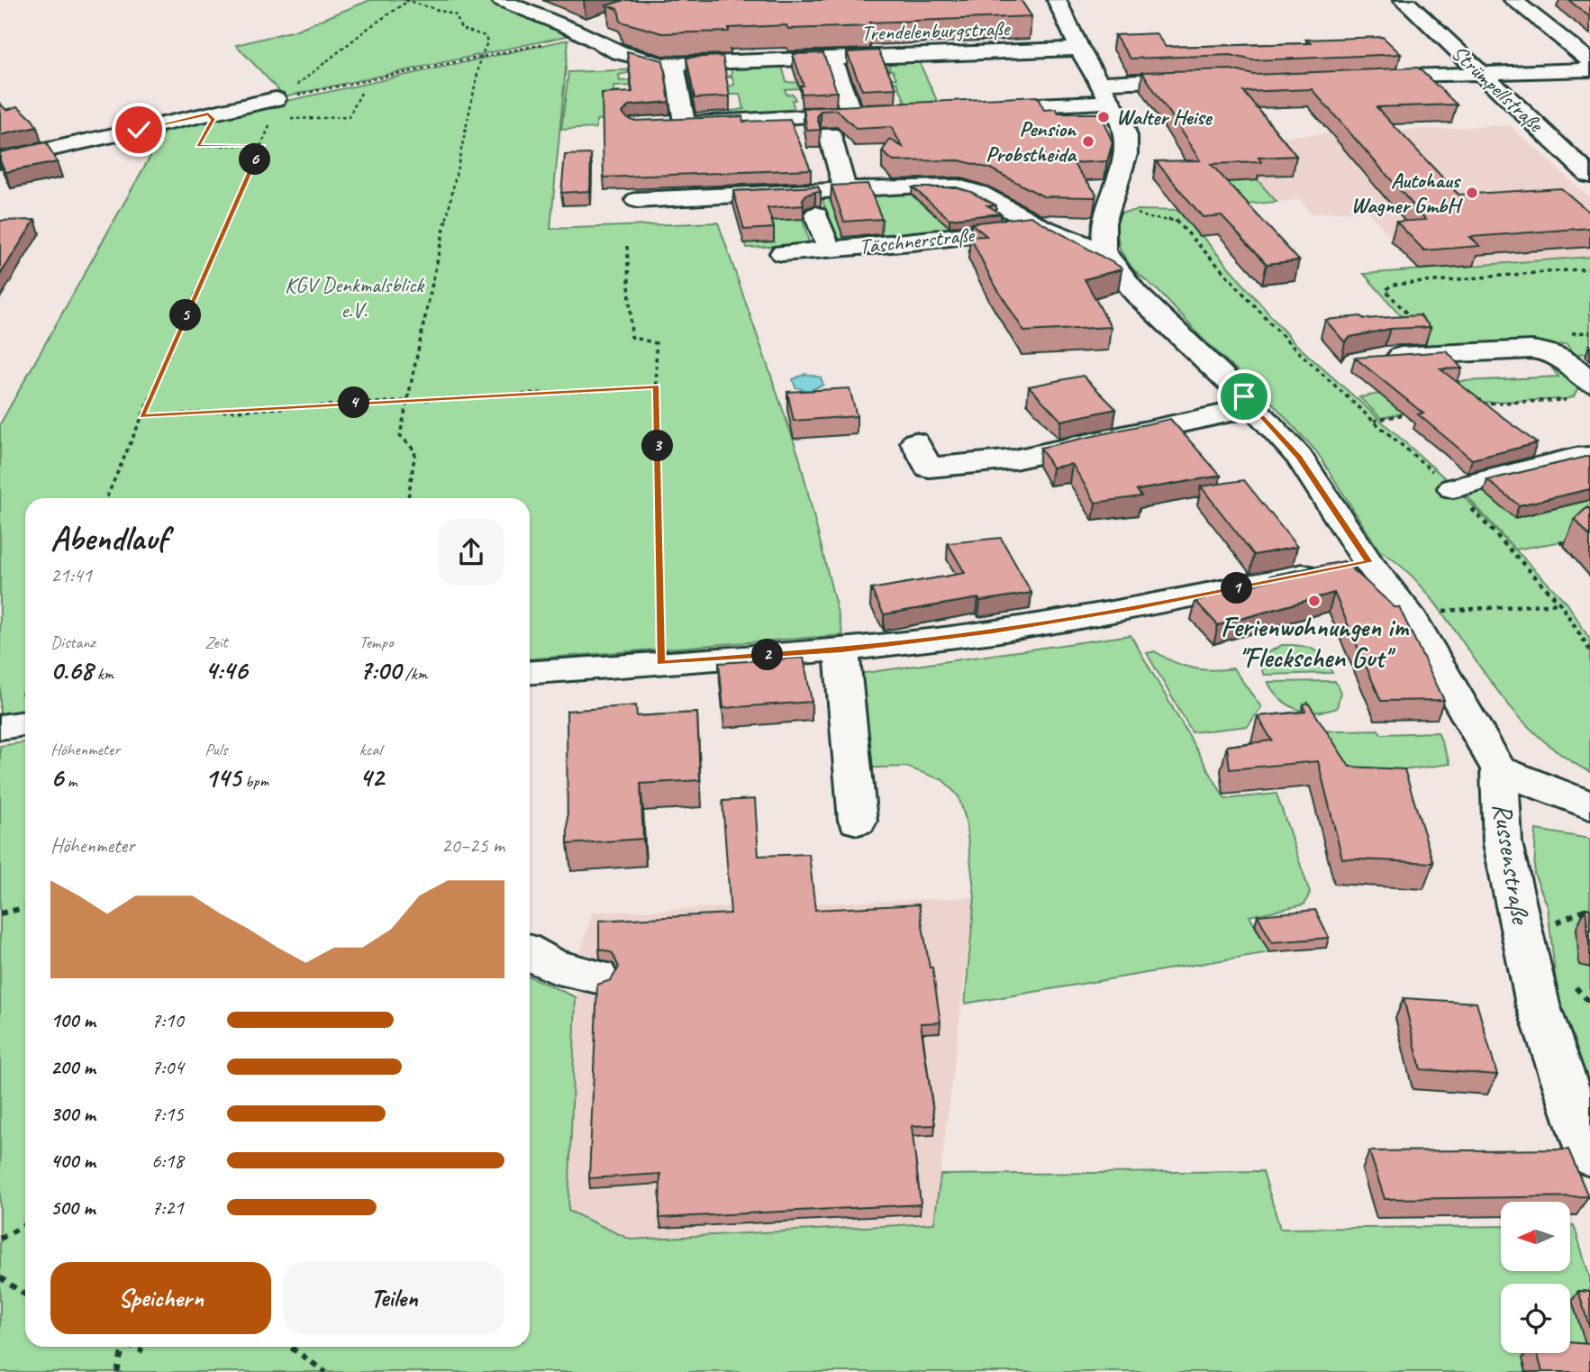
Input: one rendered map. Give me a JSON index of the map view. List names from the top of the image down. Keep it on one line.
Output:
{"streets":{"street":["Trendelenburgstraße","Strümpellstraße","Täschnerstraße","Russenstraße"]},"crossings":[["Täschnerstraße","Russenstraße"]],"parks":["KGV Denkmalsblick e.V."],"places":["Walter Heise","Pension Probstheida","Autohaus Wagner GmbH","Ferienwohnungen im \"Fleckschen Gut\""],"north":"left","page":{"pins":["6","5","4","3","1","2"],"heading":["Abendlauf","21:41"],"stats":[["Distanz","0.68 km"],["Zeit","4:46"],["Tempo","7:00 /km"],["Höhenmeter","6 m"],["Puls","145 bpm"],["kcal","42"]],"chart":["Höhenmeter","20–25 m"],"list":[{"name":"100 m","note":"7:10"},{"name":"200 m","note":"7:04"},{"name":"300 m","note":"7:15"},{"name":"400 m","note":"6:18"},{"name":"500 m","note":"7:21"}],"buttons":["Speichern","Teilen"]}}
